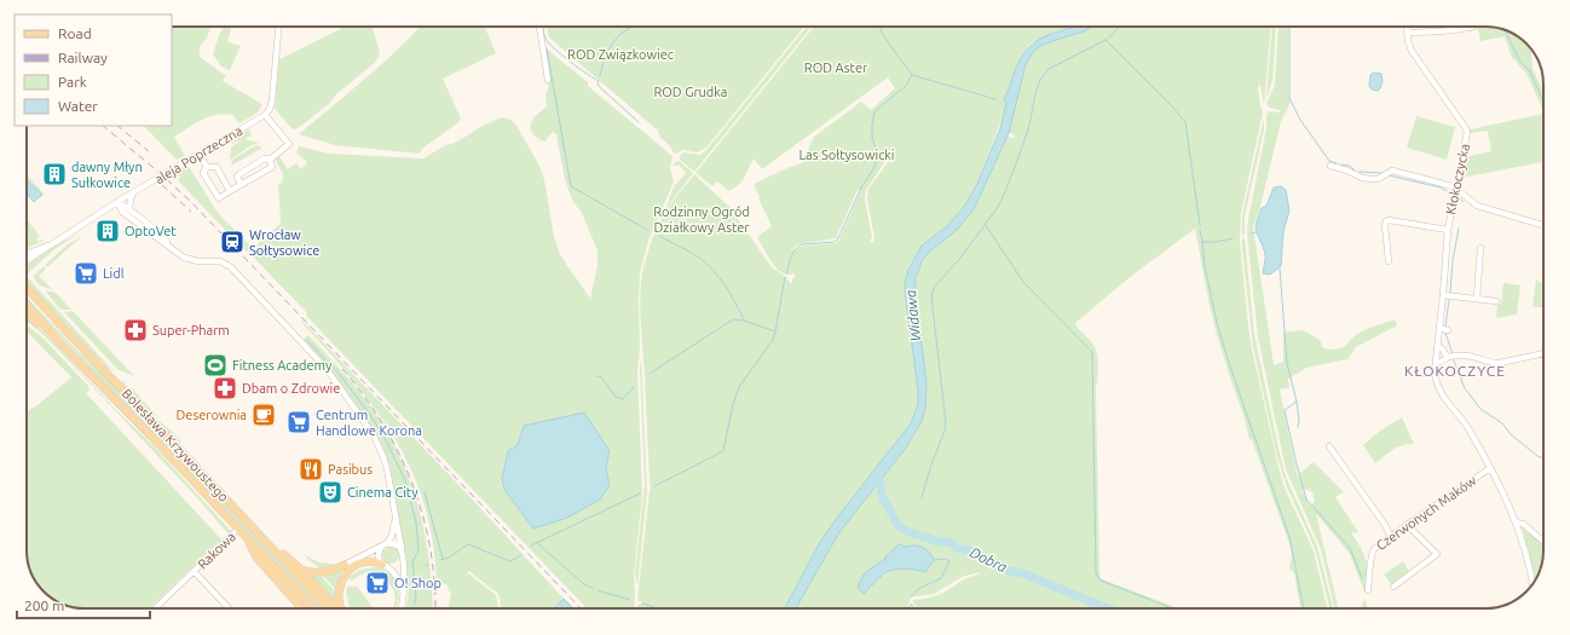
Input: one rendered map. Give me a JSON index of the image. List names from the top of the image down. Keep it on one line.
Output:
{"streets":{"main road":["Bolesława Krzywoustego"],"street":["aleja Poprzeczna","Kłokoczycka","Czerwonych Maków","Rakowa"]},"crossings":[["Kłokoczycka","Czerwonych Maków"],["Bolesława Krzywoustego","Rakowa"]],"districts":["KŁOKOCZYCE"],"water":["Widawa","Dobra"],"parks":["ROD Związkowiec","ROD Aster","ROD Grudka","Las Sołtysowicki","Rodzinny Ogród Działkowy Aster"],"places":{"building":["dawny Młyn Sułkowice","OptoVet"],"station":["Wrocław Sołtysowice"],"supermarket":["Lidl","Centrum Handlowe Korona","O! Shop"],"pharmacy":["Super-Pharm","Dbam o Zdrowie"],"sports":["Fitness Academy"],"cafe":["Deserownia"],"restaurant":["Pasibus"],"theatre":["Cinema City"]},"legend":["Road","Railway","Park","Water"],"scale_bar":"200 m"}
